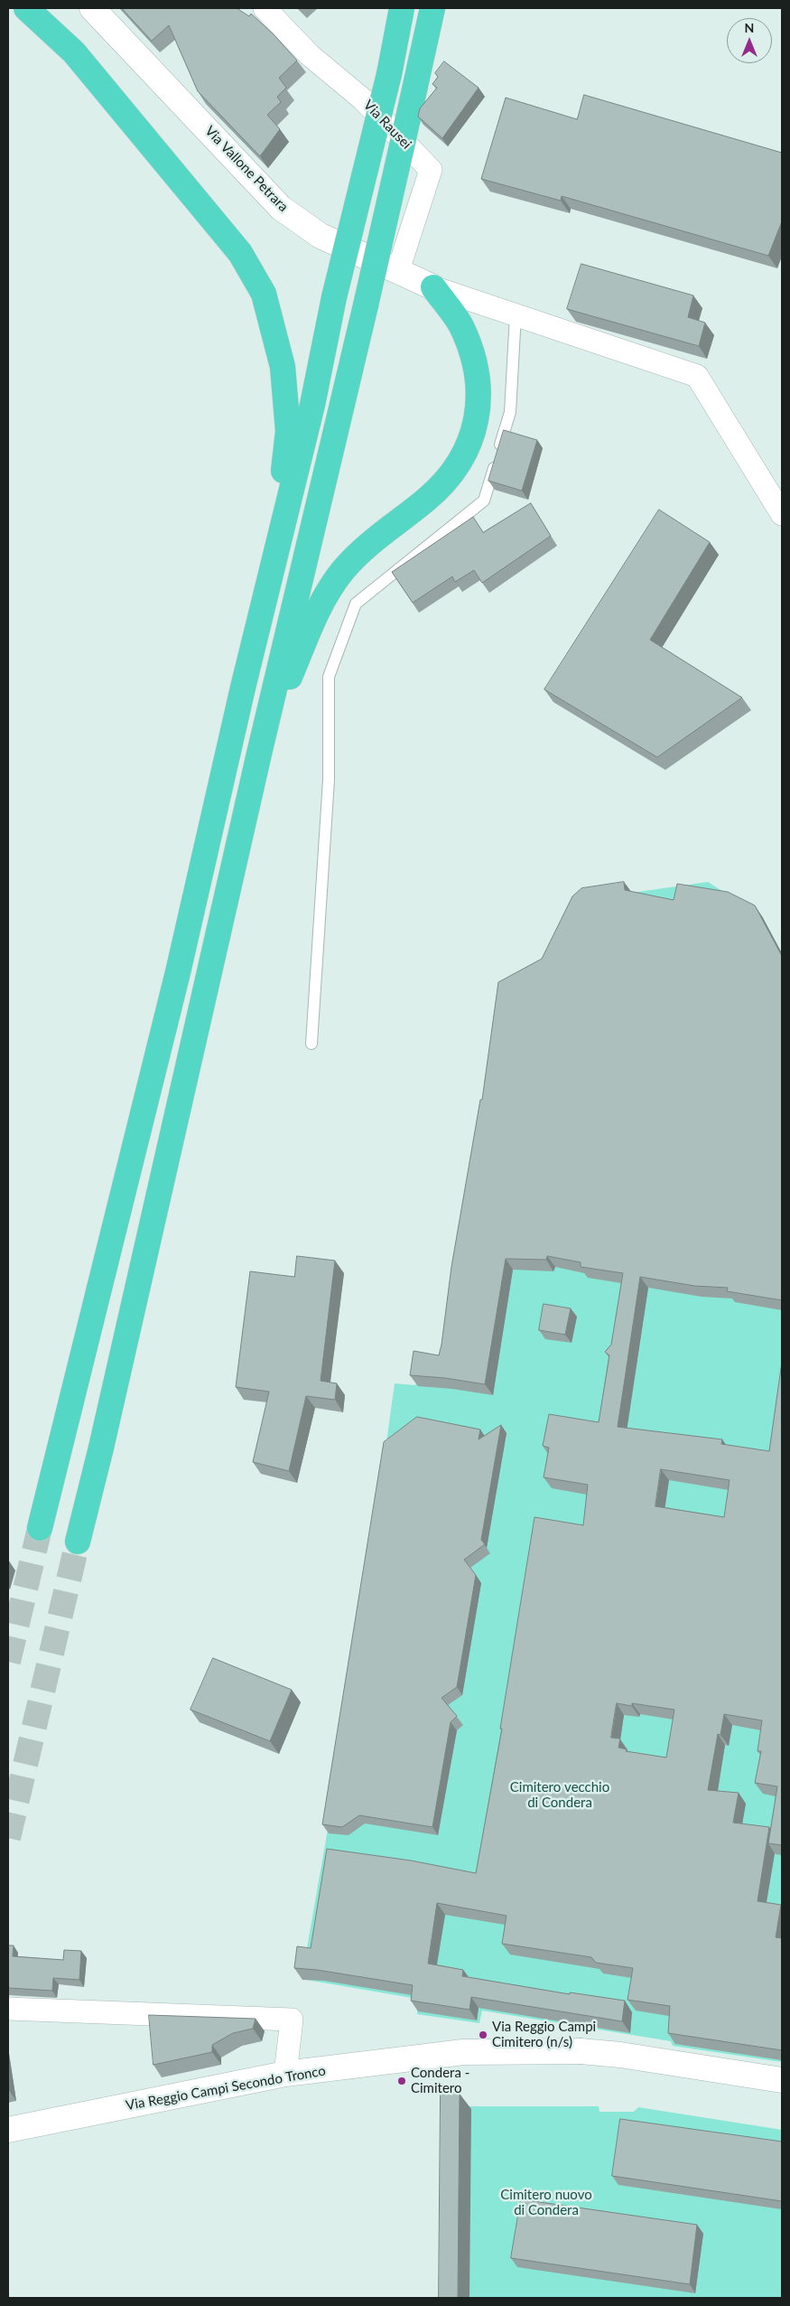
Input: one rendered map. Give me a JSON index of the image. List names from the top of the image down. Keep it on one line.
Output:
{"streets":{"street":["Via Rausei","Via Vallone Petrara","Via Reggio Campi Secondo Tronco"]},"crossings":[["Via Rausei","Via Vallone Petrara"]],"parks":["Cimitero vecchio di Condera","Cimitero nuovo di Condera"],"places":["Via Reggio Campi Cimitero (n/s)","Condera - Cimitero"],"north":"top"}
